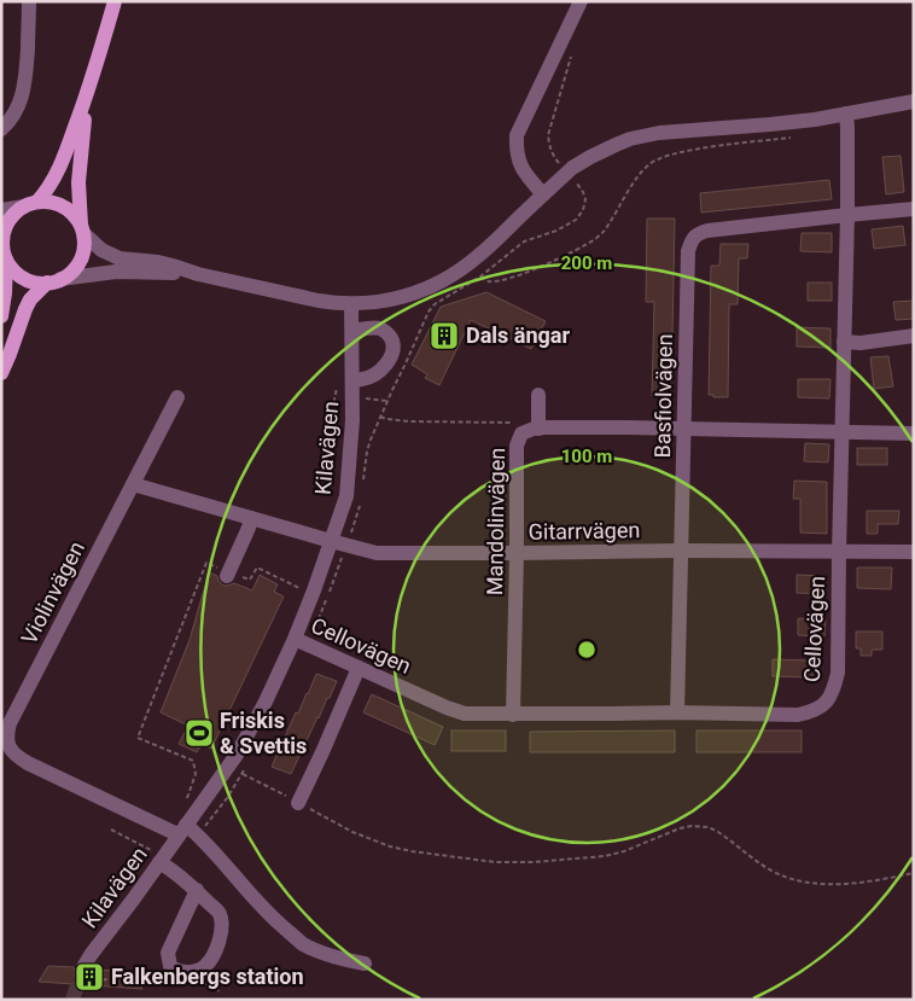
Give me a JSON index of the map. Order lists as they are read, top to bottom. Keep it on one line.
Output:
{"streets":{"street":["Basfiolvägen","Kilavägen","Mandolinvägen","Gitarrvägen","Violinvägen","Cellovägen"]},"crossings":[["Basfiolvägen","Gitarrvägen"],["Basfiolvägen","Cellovägen"],["Kilavägen","Gitarrvägen"],["Kilavägen","Violinvägen"],["Kilavägen","Cellovägen"],["Mandolinvägen","Gitarrvägen"],["Mandolinvägen","Cellovägen"],["Gitarrvägen","Cellovägen"]],"places":{"building":["Dals ängar","Falkenbergs station"],"sports":["Friskis & Svettis"]},"rings":["200 m","100 m"]}
